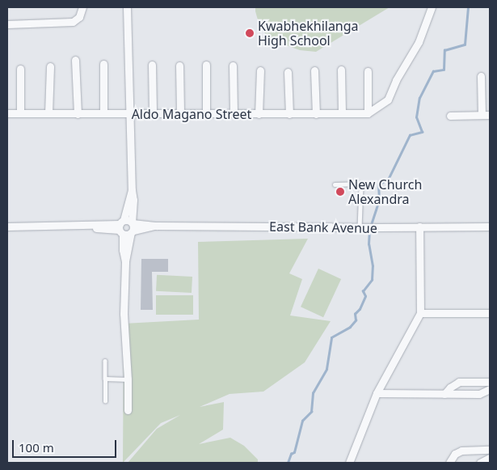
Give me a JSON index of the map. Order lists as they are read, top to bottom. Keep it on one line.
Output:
{"streets":{"street":["Aldo Magano Street","East Bank Avenue"]},"places":["Kwabhekhilanga High School","New Church Alexandra"],"scale_bar":"100 m"}
